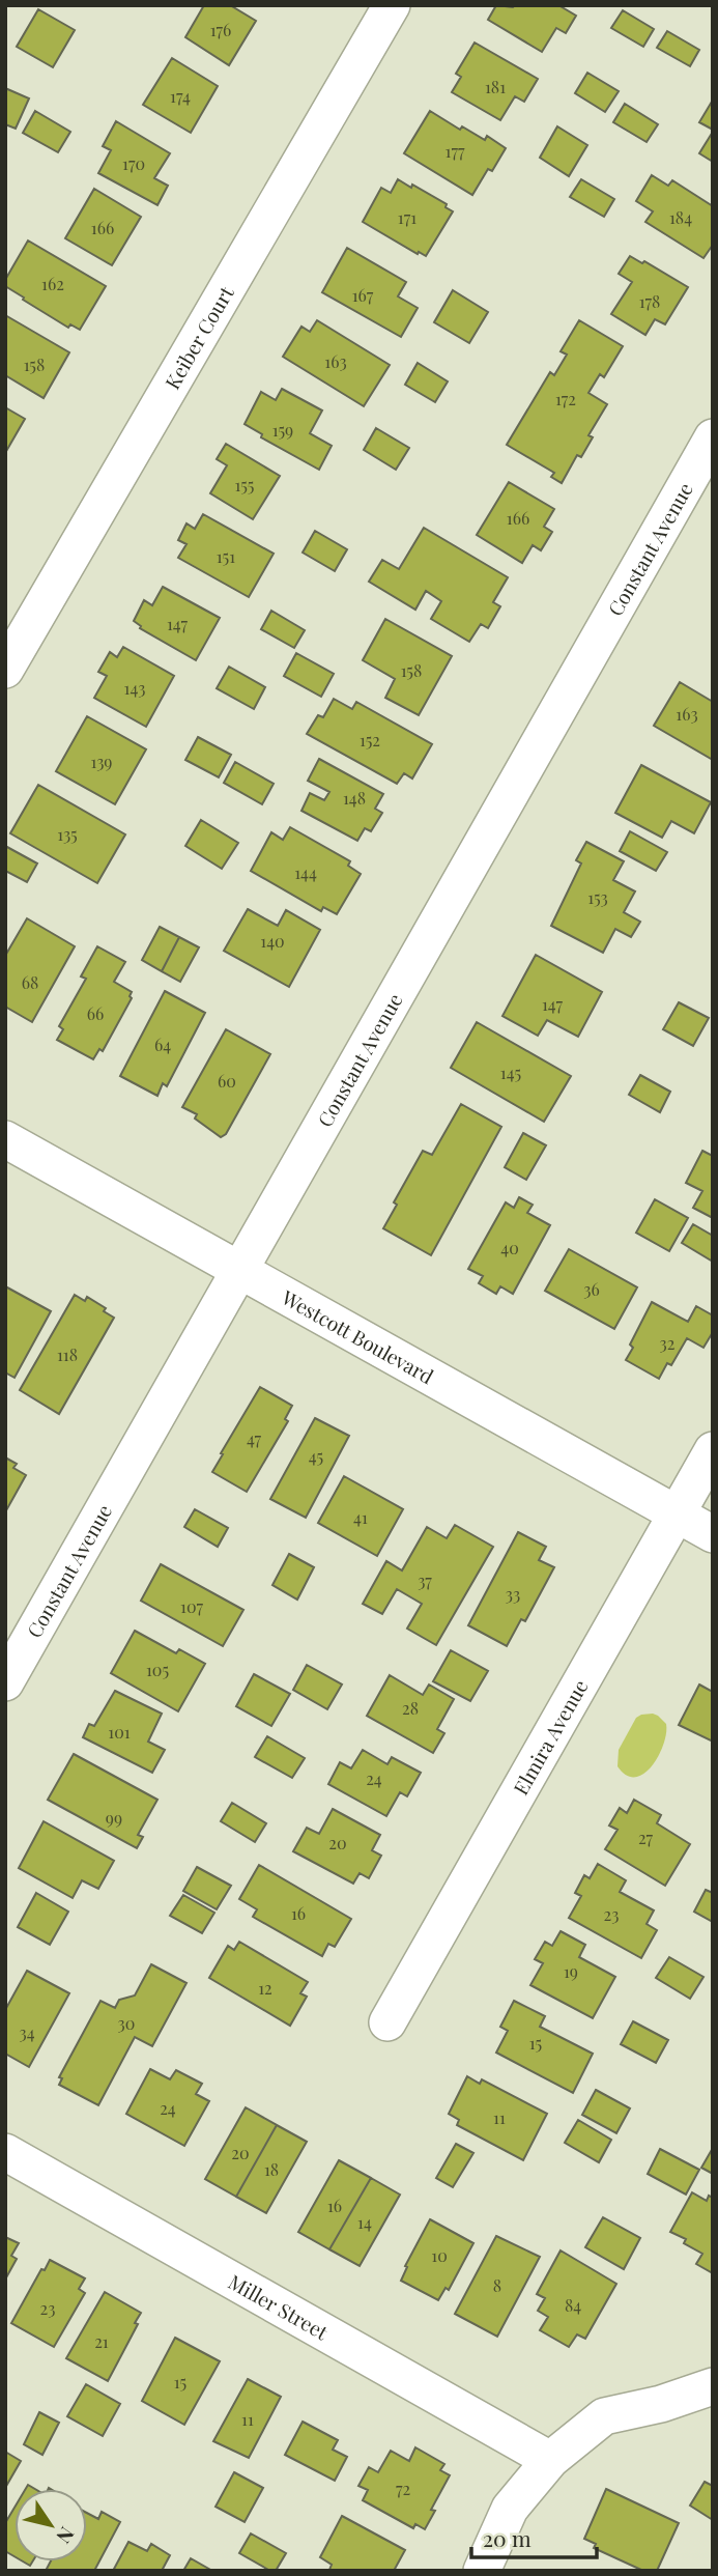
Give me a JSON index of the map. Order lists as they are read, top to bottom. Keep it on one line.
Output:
{"streets":{"street":["Keiber Court","Constant Avenue","Westcott Boulevard","Elmira Avenue","Miller Street"]},"crossings":[["Constant Avenue","Westcott Boulevard"],["Westcott Boulevard","Elmira Avenue"]],"house_numbers":["176","181","174","177","170","171","184","166","162","167","178","163","158","172","159","155","166","151","147","158","143","163","152","139","148","135","144","153","140","68","147","66","64","145","60","40","36","32","118","47","45","41","37","33","107","105","28","101","24","99","27","20","16","23","19","12","30","34","15","24","11","20","18","16","14","10","8","84","23","21","15","11","72"],"scale_bar":"20 m","north":"bottom right"}
